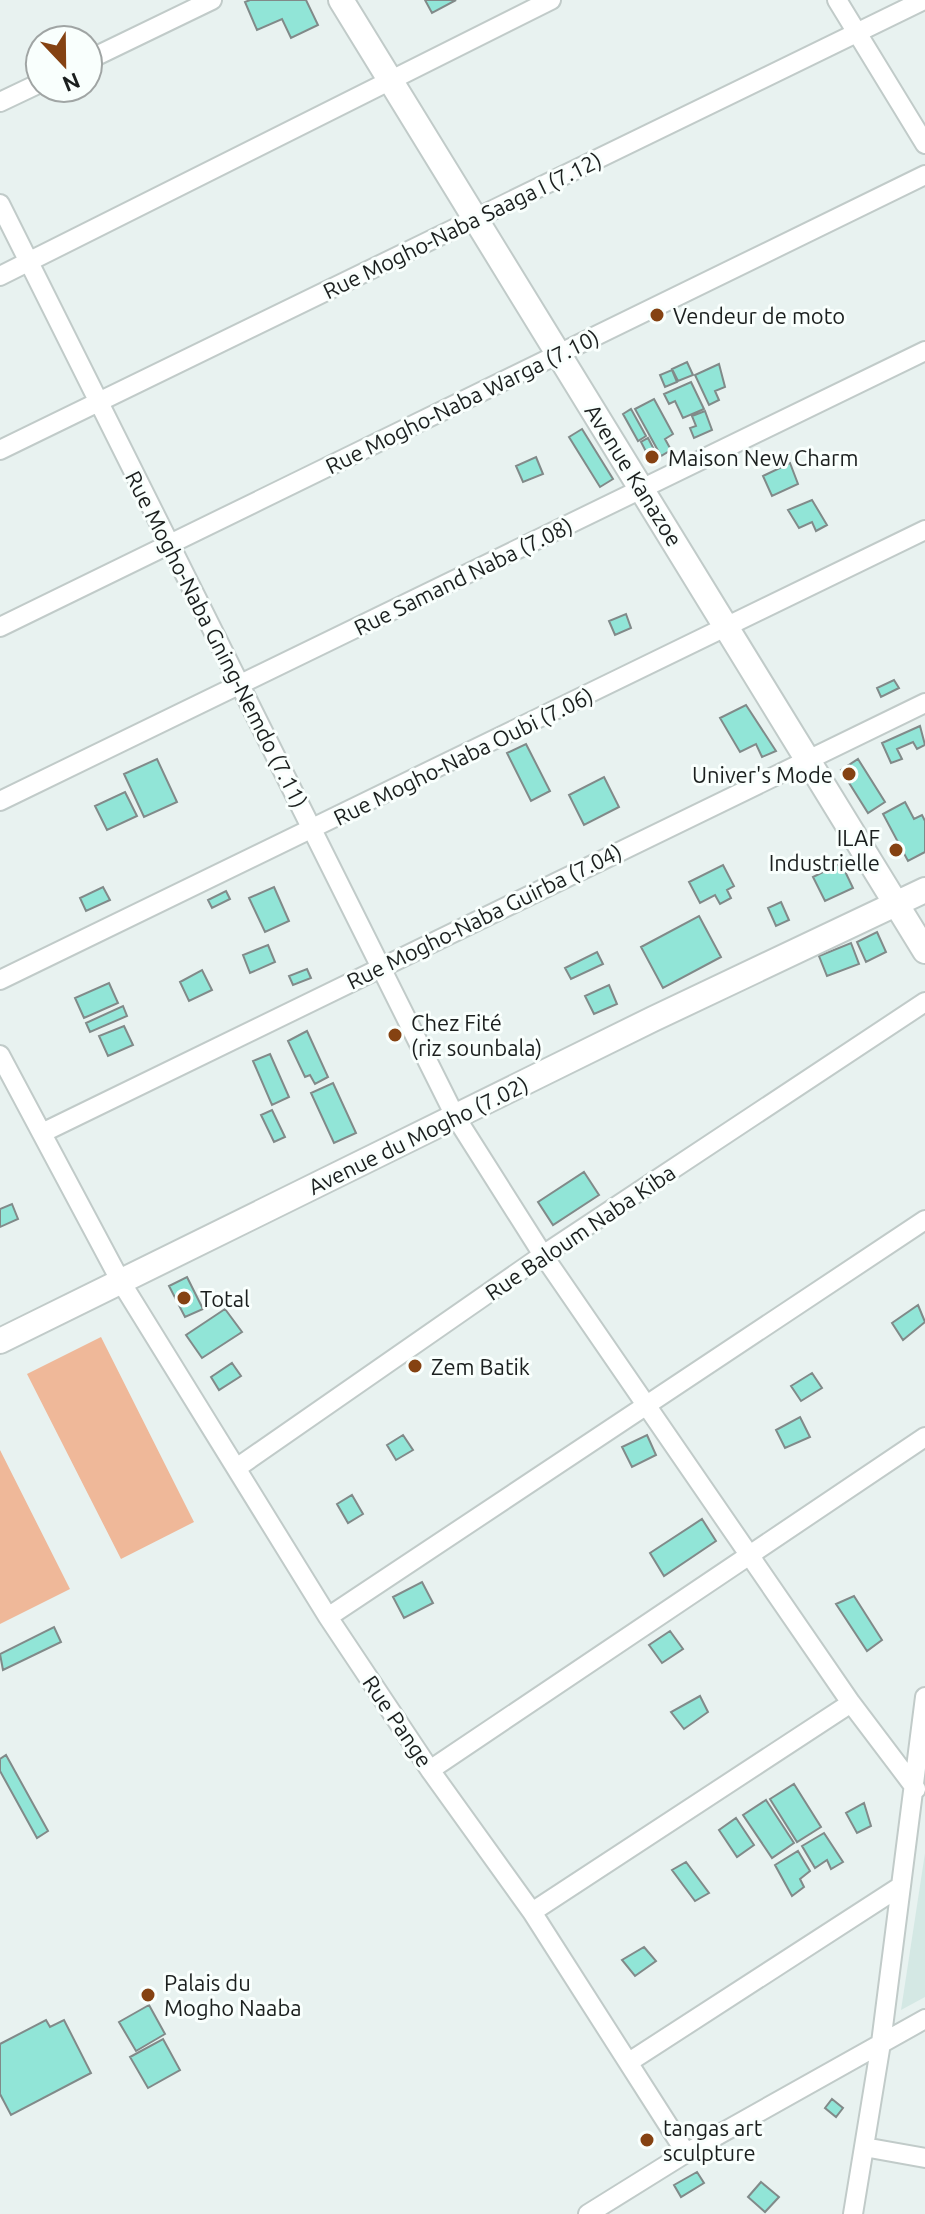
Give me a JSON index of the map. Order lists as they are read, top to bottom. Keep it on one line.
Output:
{"streets":{"street":["Rue Mogho-Naba Saaga I (7.12)","Rue Mogho-Naba Warga (7.10)","Avenue Kanazoe","Rue Samand Naba (7.08)","Rue Mogho-Naba Gning-Nemdo (7.11)","Rue Mogho-Naba Oubi (7.06)","Rue Mogho-Naba Guirba (7.04)","Avenue du Mogho (7.02)","Rue Baloum Naba Kiba","Rue Pange"]},"crossings":[["Rue Mogho-Naba Saaga I (7.12)","Avenue Kanazoe"],["Rue Mogho-Naba Saaga I (7.12)","Rue Mogho-Naba Gning-Nemdo (7.11)"],["Rue Mogho-Naba Warga (7.10)","Avenue Kanazoe"],["Rue Mogho-Naba Warga (7.10)","Rue Mogho-Naba Gning-Nemdo (7.11)"],["Avenue Kanazoe","Rue Samand Naba (7.08)"],["Avenue Kanazoe","Rue Mogho-Naba Oubi (7.06)"],["Avenue Kanazoe","Rue Mogho-Naba Guirba (7.04)"],["Avenue Kanazoe","Avenue du Mogho (7.02)"],["Rue Samand Naba (7.08)","Rue Mogho-Naba Gning-Nemdo (7.11)"],["Rue Mogho-Naba Gning-Nemdo (7.11)","Rue Mogho-Naba Oubi (7.06)"],["Rue Mogho-Naba Gning-Nemdo (7.11)","Rue Mogho-Naba Guirba (7.04)"],["Rue Mogho-Naba Gning-Nemdo (7.11)","Avenue du Mogho (7.02)"],["Rue Mogho-Naba Gning-Nemdo (7.11)","Rue Baloum Naba Kiba"],["Rue Mogho-Naba Guirba (7.04)","Rue Pange"],["Avenue du Mogho (7.02)","Rue Pange"],["Rue Baloum Naba Kiba","Rue Pange"]],"places":["Vendeur de moto","Maison New Charm","Univer's Mode","ILAF Industrielle","Chez Fité (riz sounbala)","Total","Zem Batik","Palais du Mogho Naaba","tangas art sculpture"],"north":"bottom"}
